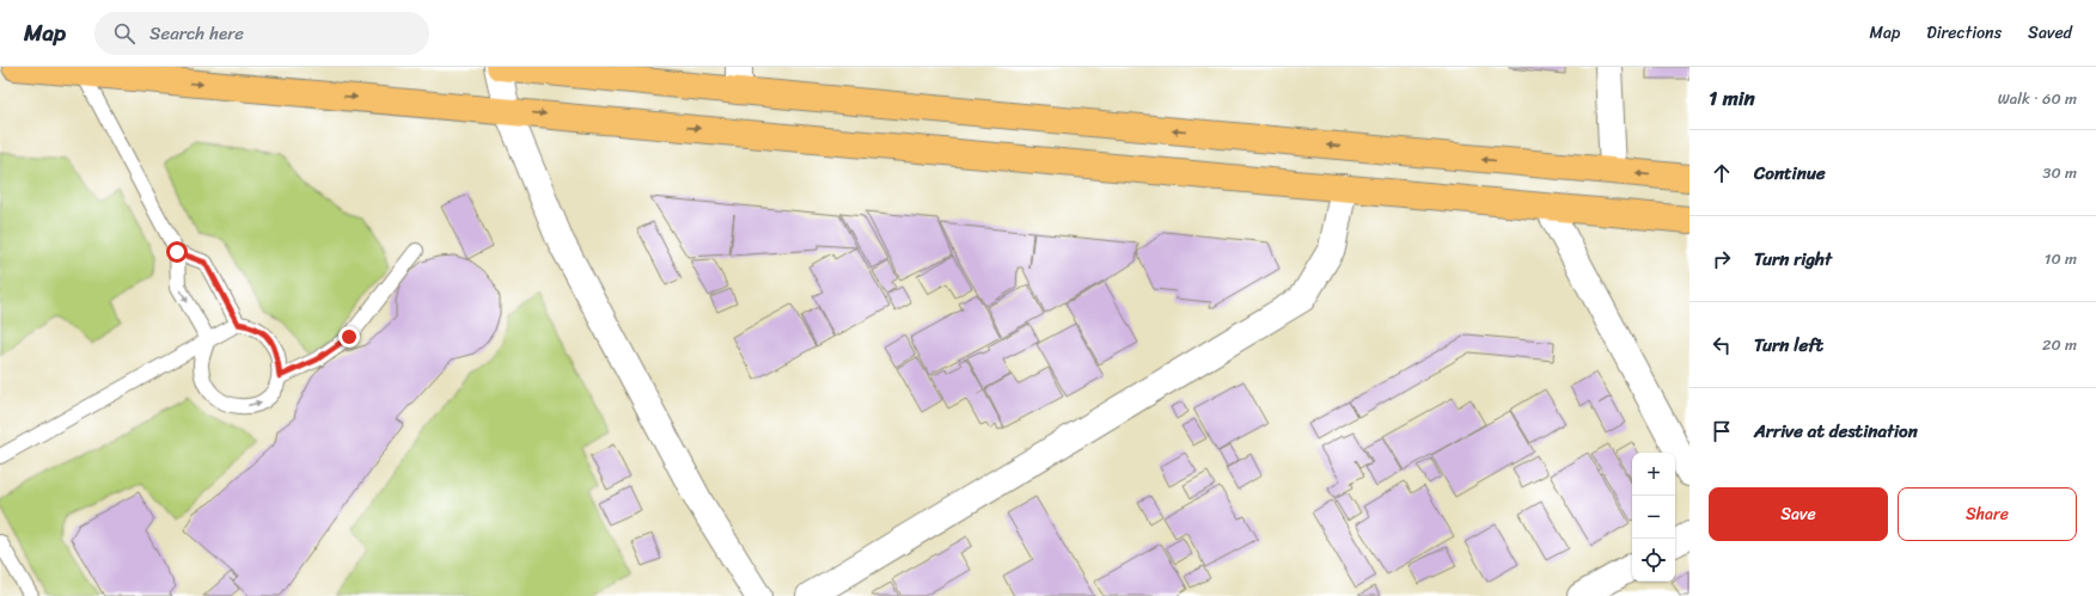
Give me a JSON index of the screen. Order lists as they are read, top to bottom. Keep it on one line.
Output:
{"page":{"header":"Map","search":"Search here","nav":["Map","Directions","Saved"],"heading":["1 min","Walk · 60 m"],"list":[["Continue","30 m"],["Turn right","10 m"],["Turn left","20 m"],"Arrive at destination"],"map_buttons":["+","−"],"buttons":["Save","Share"]}}
